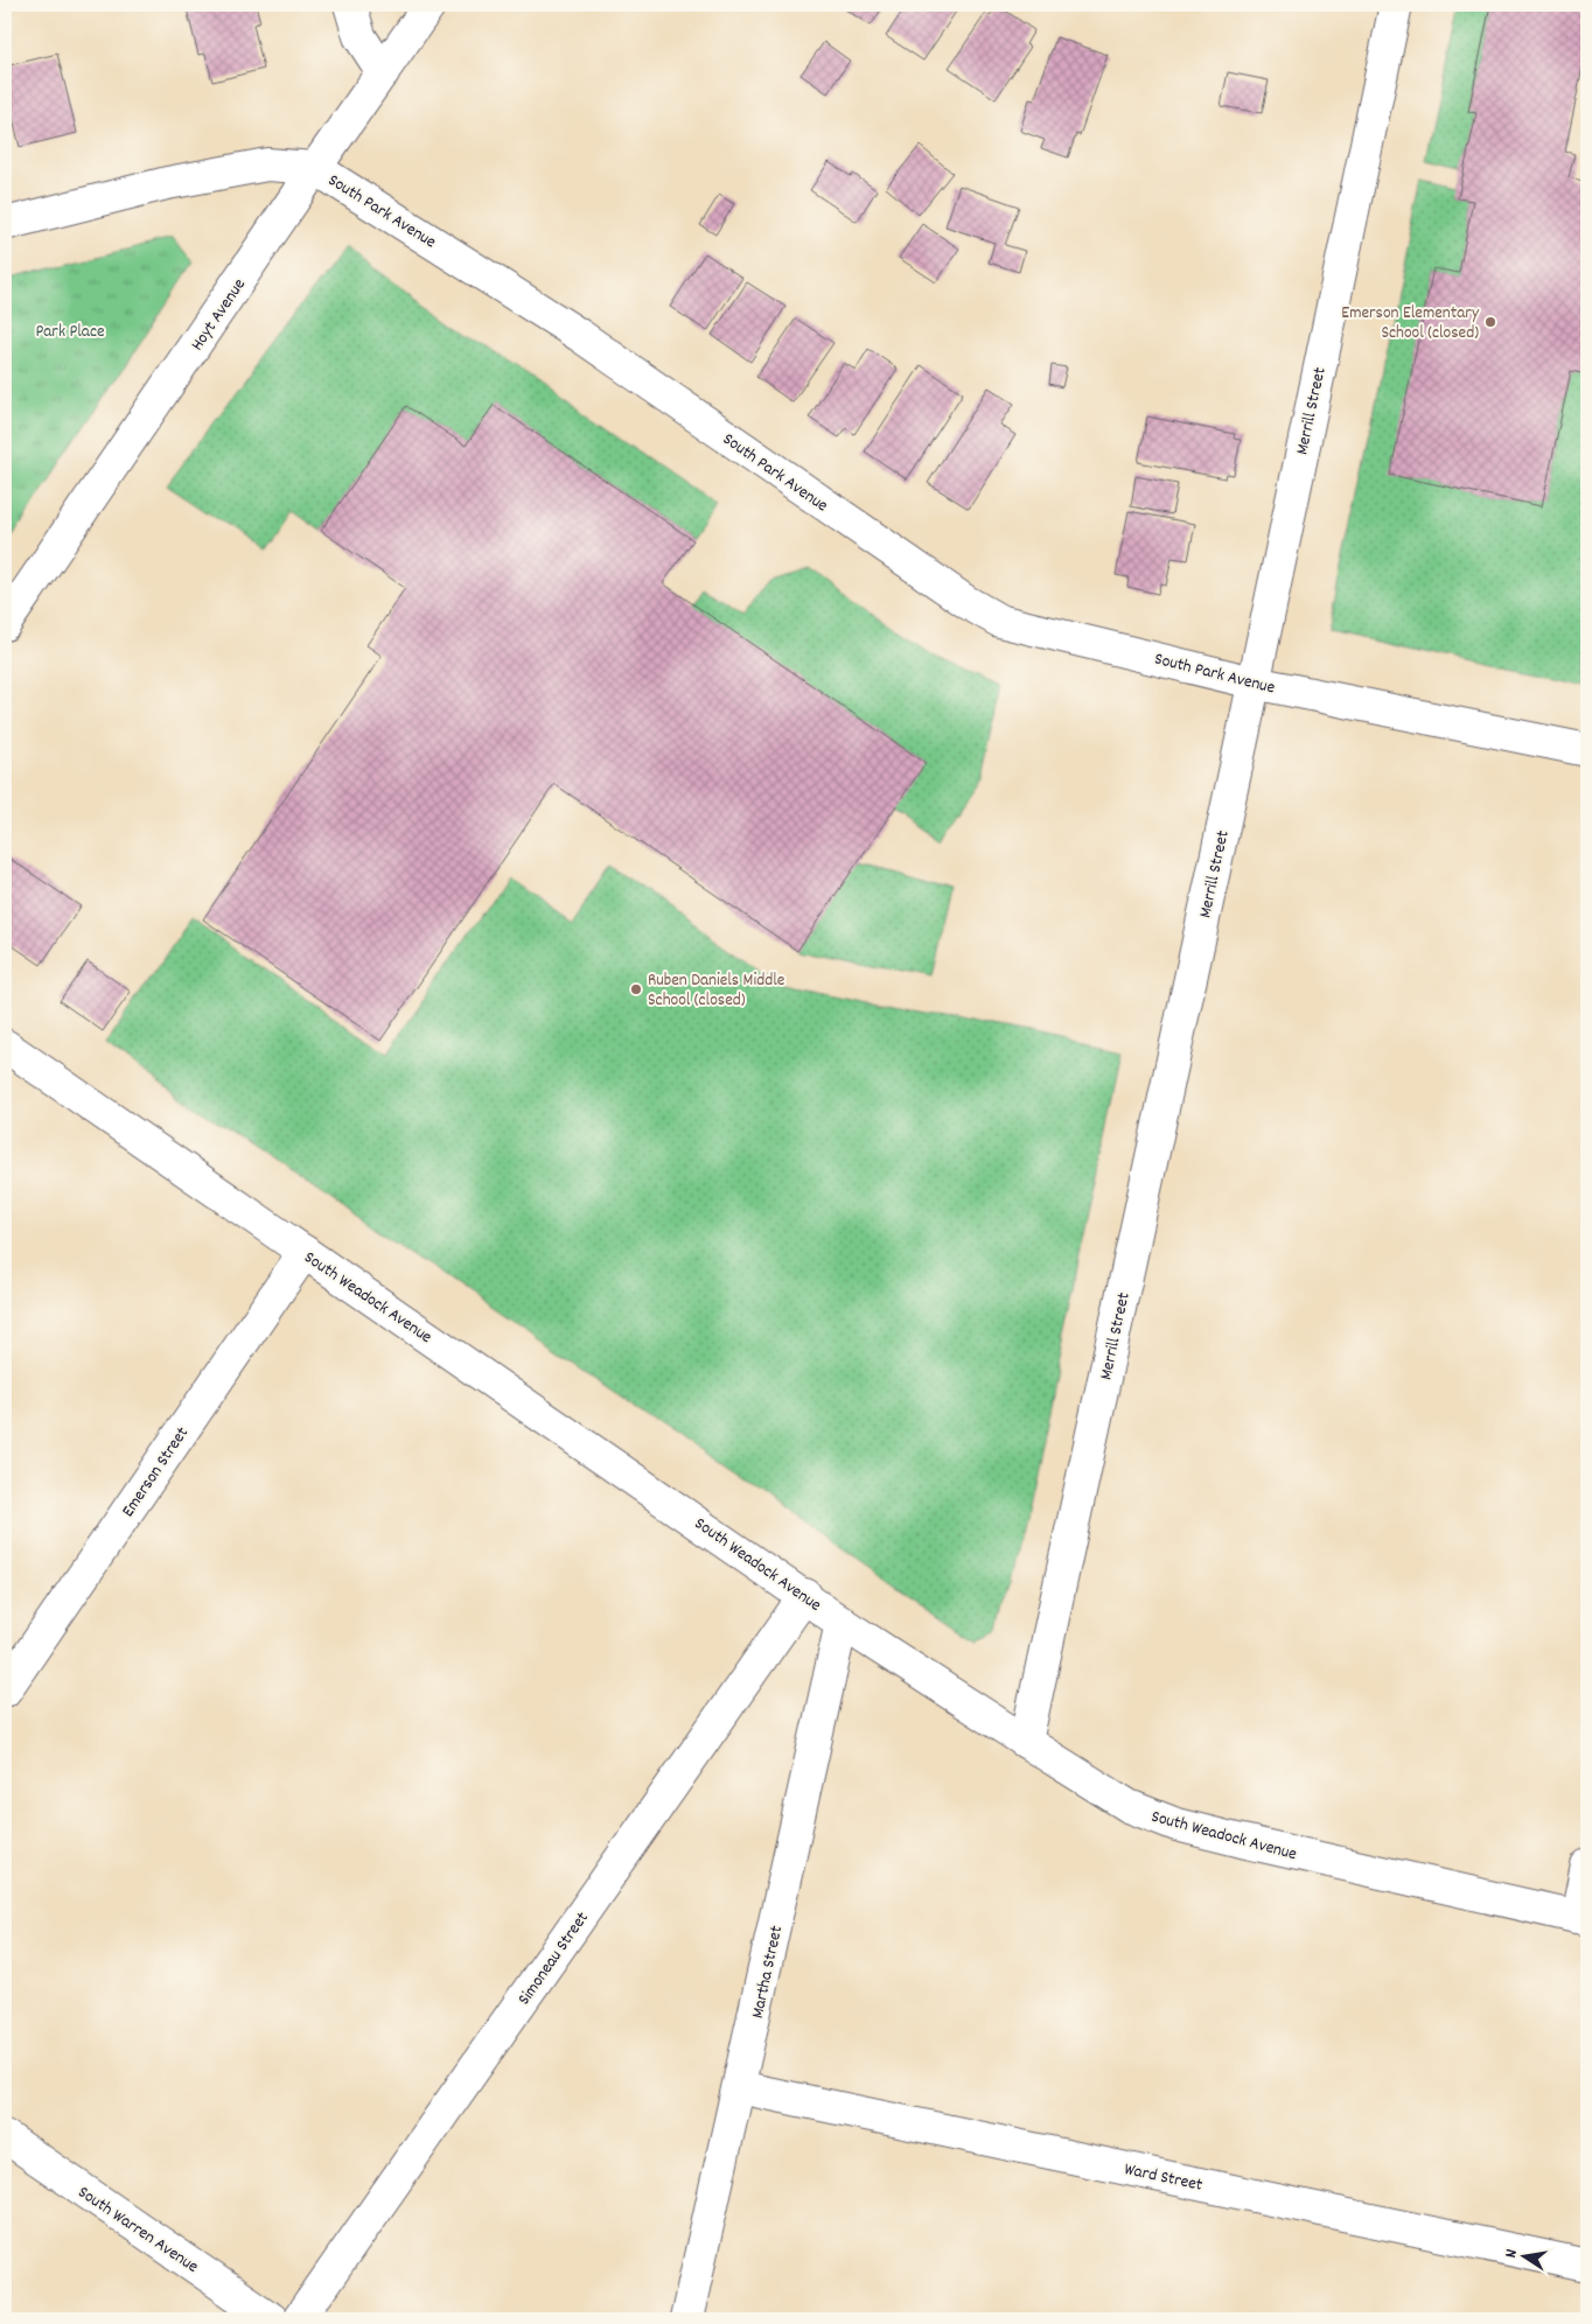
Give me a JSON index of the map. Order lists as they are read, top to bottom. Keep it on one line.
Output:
{"streets":{"street":["South Park Avenue","Hoyt Avenue","Merrill Street","South Weadock Avenue","Emerson Street","Simoneau Street","Martha Street","Ward Street","South Warren Avenue"]},"crossings":[["South Park Avenue","Hoyt Avenue"],["South Park Avenue","Merrill Street"],["Merrill Street","South Weadock Avenue"],["South Weadock Avenue","Emerson Street"],["South Weadock Avenue","Simoneau Street"],["South Weadock Avenue","Martha Street"],["Martha Street","Ward Street"]],"parks":["Park Place"],"places":["Emerson Elementary School (closed)","Ruben Daniels Middle School (closed)"],"north":"left"}
